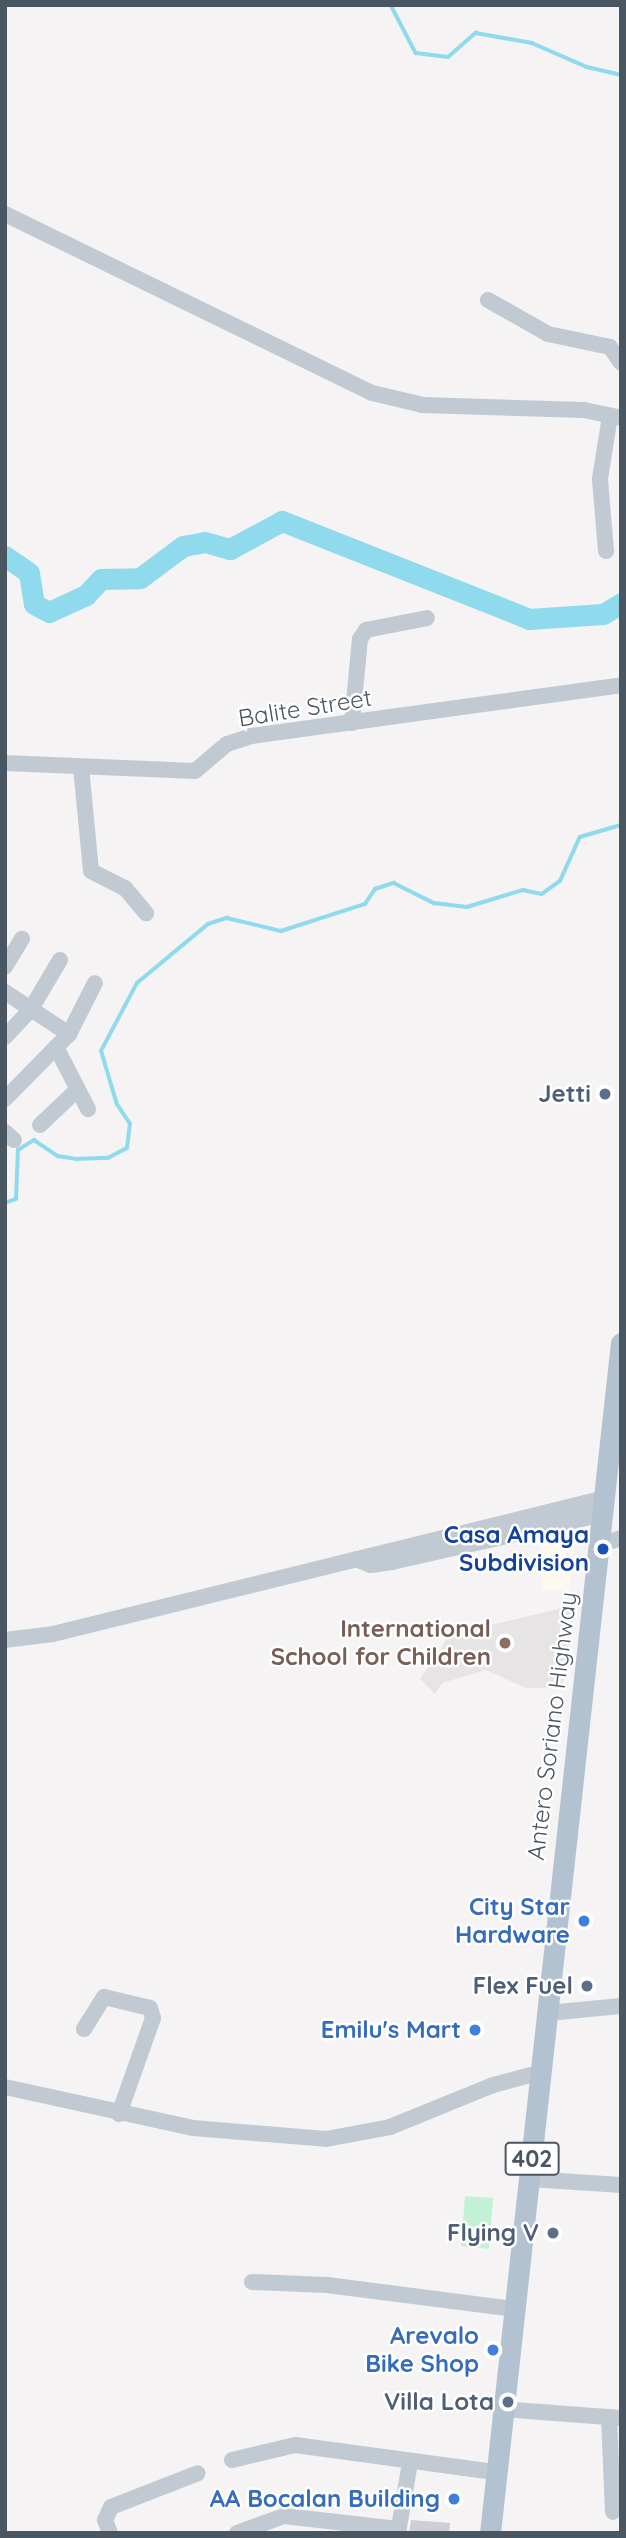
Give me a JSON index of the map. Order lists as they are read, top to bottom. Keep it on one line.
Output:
{"streets":{"main road":["Antero Soriano Highway","402"],"street":["Balite Street"]},"places":["Jetti","Casa Amaya Subdivision","International School for Children","City Star Hardware","Flex Fuel","Emilu's Mart","Flying V","Arevalo Bike Shop","Villa Lota","AA Bocalan Building"]}
